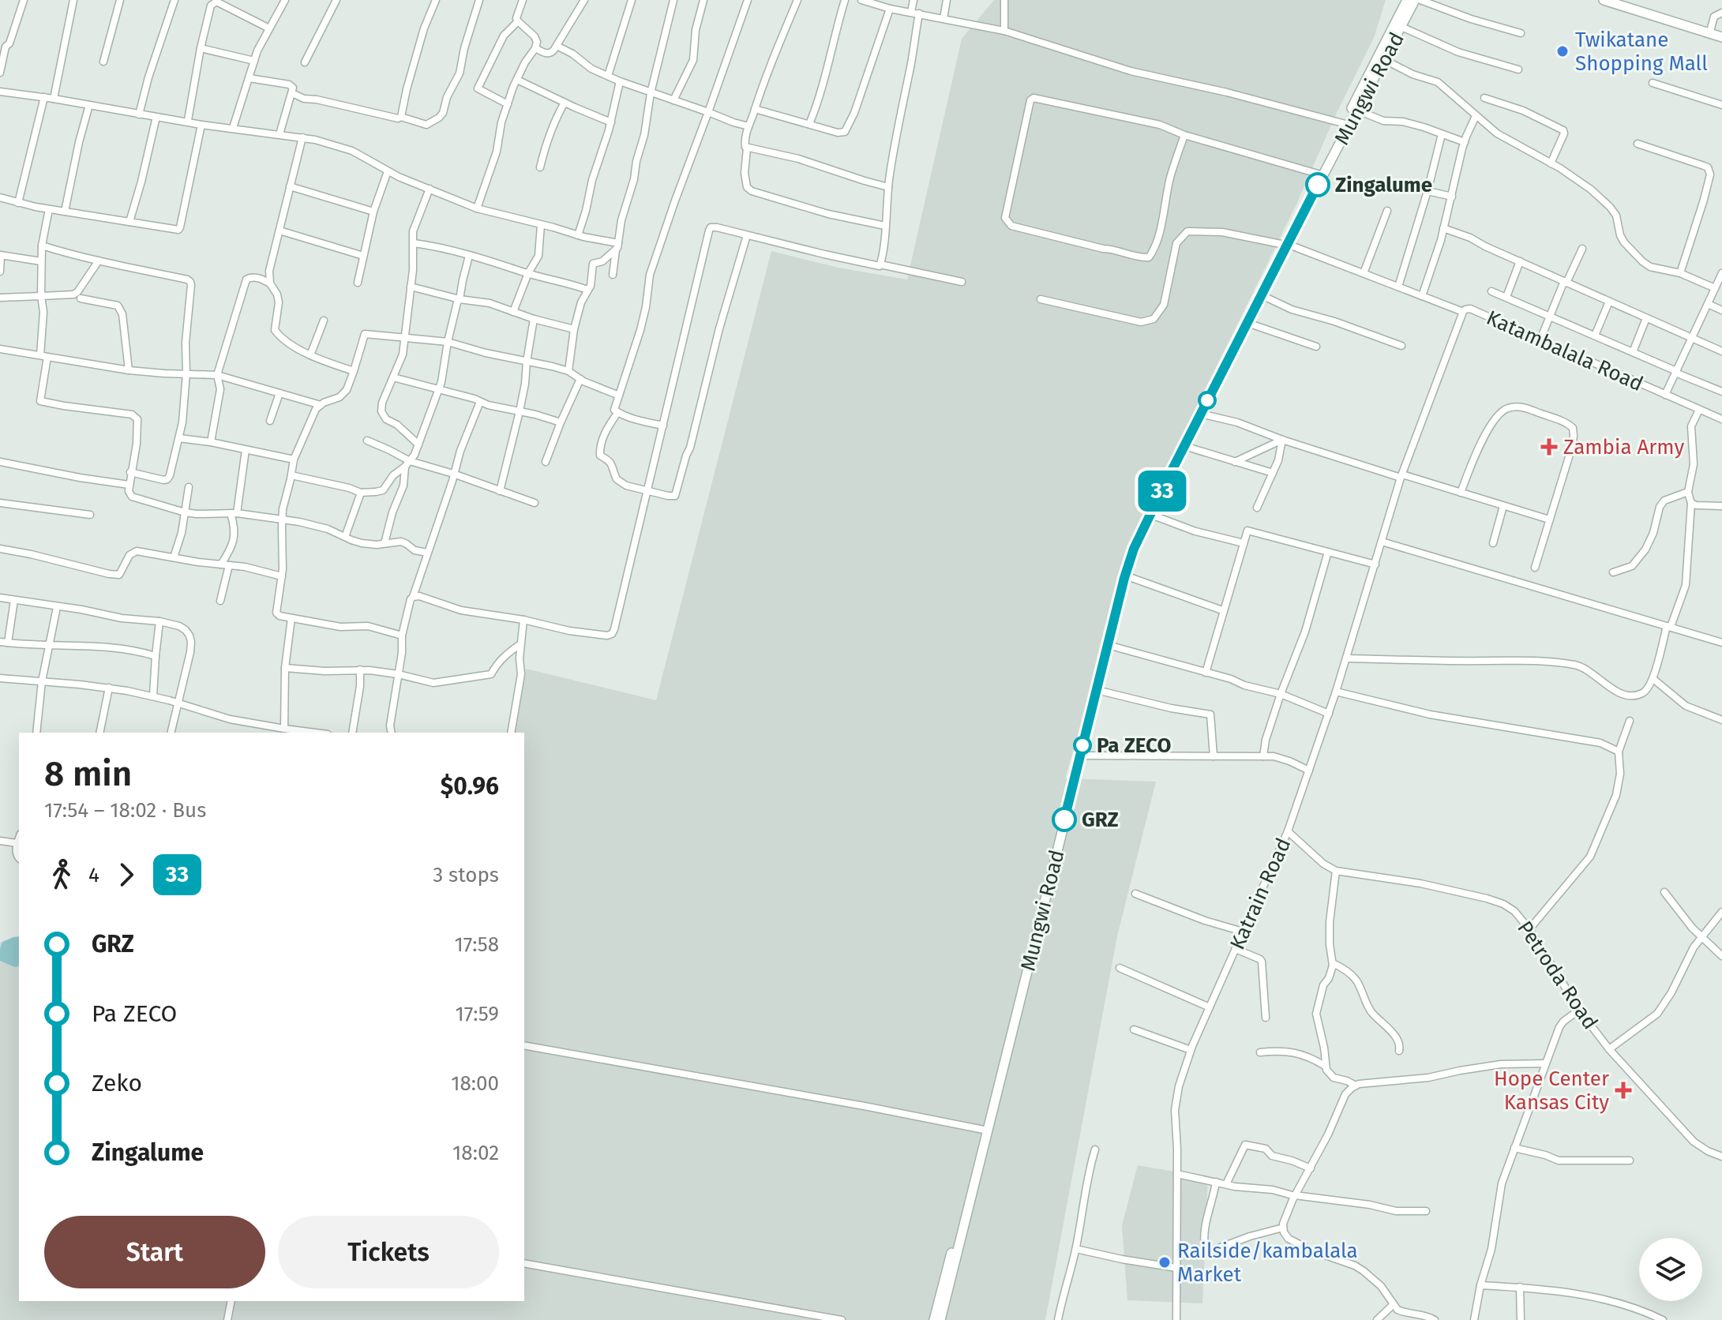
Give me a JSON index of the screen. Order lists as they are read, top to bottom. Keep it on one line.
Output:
{"streets":{"main road":["Mungwi Road"],"street":["Katambalala Road","Katrain Road","Petroda Road"]},"crossings":[["Katambalala Road","Katrain Road"],["Katrain Road","Petroda Road"]],"places":{"other":["Twikatane Shopping Mall","Zingalume","Pa ZECO","GRZ","Railside/kambalala Market"],"health":["Zambia Army","Hope Center Kansas City"]},"lines":["bus line 33"],"page":{"on_map":"33","heading":["8 min","17:54 – 18:02 · Bus","$0.96"],"legs":["4","33","3 stops"],"list":[{"name":"GRZ","value":"17:58"},{"name":"Pa ZECO","value":"17:59"},{"name":"Zeko","value":"18:00"},{"name":"Zingalume","value":"18:02"}],"buttons":["Start","Tickets"]}}
